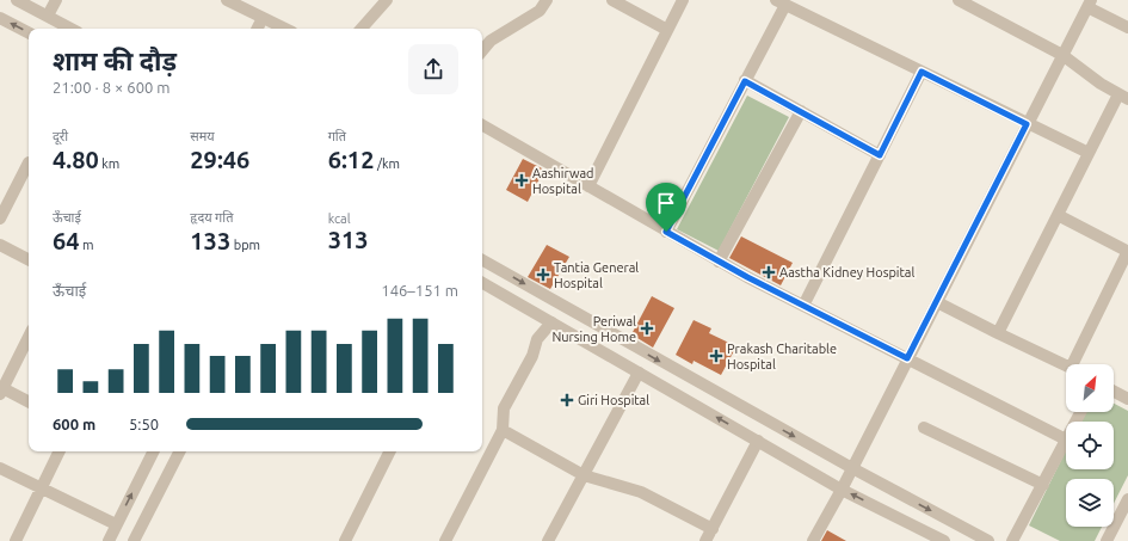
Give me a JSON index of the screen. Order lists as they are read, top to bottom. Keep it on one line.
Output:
{"places":{"health":["Aashirwad Hospital","Aastha Kidney Hospital","Tantia General Hospital","Periwal Nursing Home","Prakash Charitable Hospital","Giri Hospital"]},"north":"top right","page":{"heading":["शाम की दौड़","21:00 · 8 × 600 m"],"stats":[["दूरी","4.80 km"],["समय","29:46"],["गति","6:12 /km"],["ऊँचाई","64 m"],["हृदय गति","133 bpm"],["kcal","313"]],"chart":["ऊँचाई","146–151 m"],"list":[{"name":"600 m","note":"5:50"}]}}
